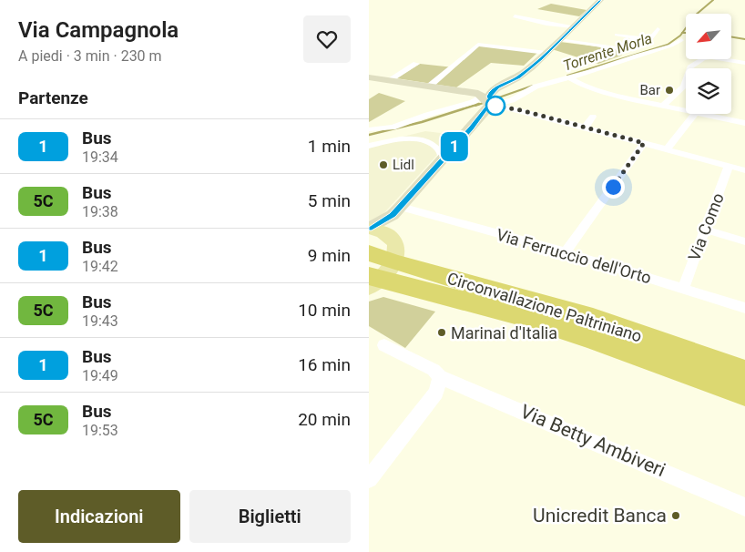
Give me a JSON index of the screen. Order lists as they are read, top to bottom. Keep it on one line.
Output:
{"streets":{"highway":["Circonvallazione Paltriniano"],"street":["Via Como","Via Ferruccio dell'Orto","Via Betty Ambiveri"]},"crossings":[["Via Como","Via Ferruccio dell'Orto"]],"water":["Torrente Morla"],"places":["Bar","Lidl","Marinai d'Italia","Unicredit Banca"],"lines":["bus line 1"],"north":"bottom left","page":{"heading":[["Via Campagnola","A piedi · 3 min · 230 m"],"Partenze"],"on_map":"1","list":[{"mark":"1","name":"Bus","note":"19:34","value":"1 min"},{"mark":"5C","name":"Bus","note":"19:38","value":"5 min"},{"mark":"1","name":"Bus","note":"19:42","value":"9 min"},{"mark":"5C","name":"Bus","note":"19:43","value":"10 min"},{"mark":"1","name":"Bus","note":"19:49","value":"16 min"},{"mark":"5C","name":"Bus","note":"19:53","value":"20 min"}],"buttons":["Indicazioni","Biglietti"]}}
